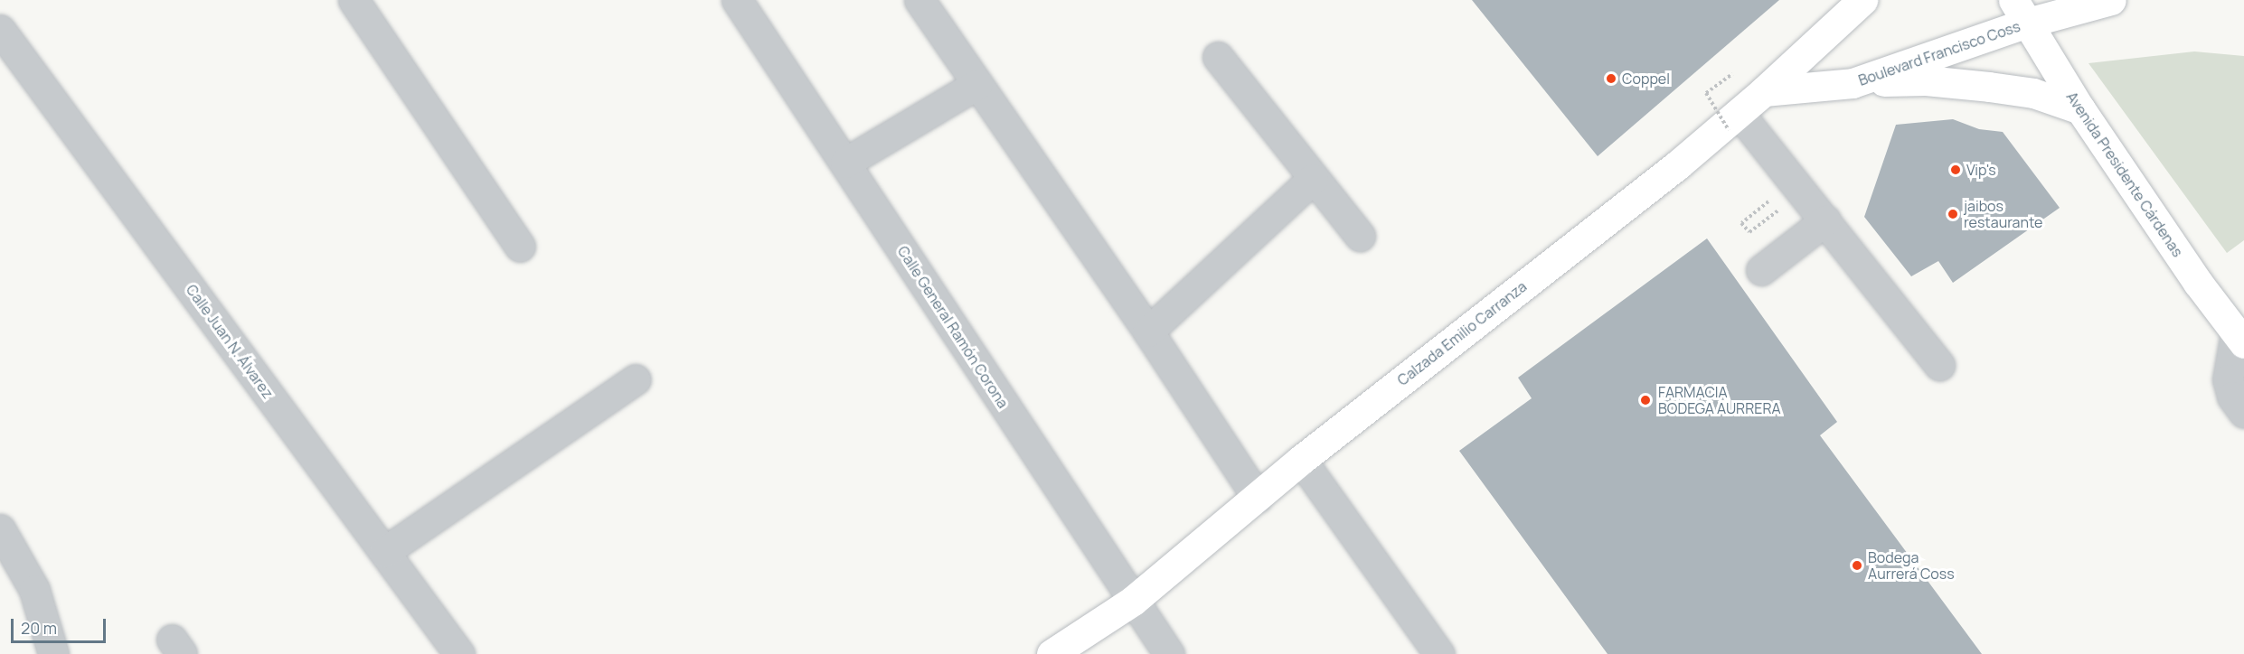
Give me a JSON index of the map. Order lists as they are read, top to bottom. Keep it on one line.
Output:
{"streets":{"main road":["Boulevard Francisco Coss","Avenida Presidente Cárdenas","Calzada Emilio Carranza"],"street":["Calle General Ramón Corona","Calle Juan N. Álvarez"]},"crossings":[["Boulevard Francisco Coss","Avenida Presidente Cárdenas"],["Boulevard Francisco Coss","Calzada Emilio Carranza"],["Calle General Ramón Corona","Calzada Emilio Carranza"]],"places":["Coppel","Vip's","jaibos restaurante","FARMACIA BODEGA AURRERA","Bodega Aurrerá Coss"],"scale_bar":"20 m"}
